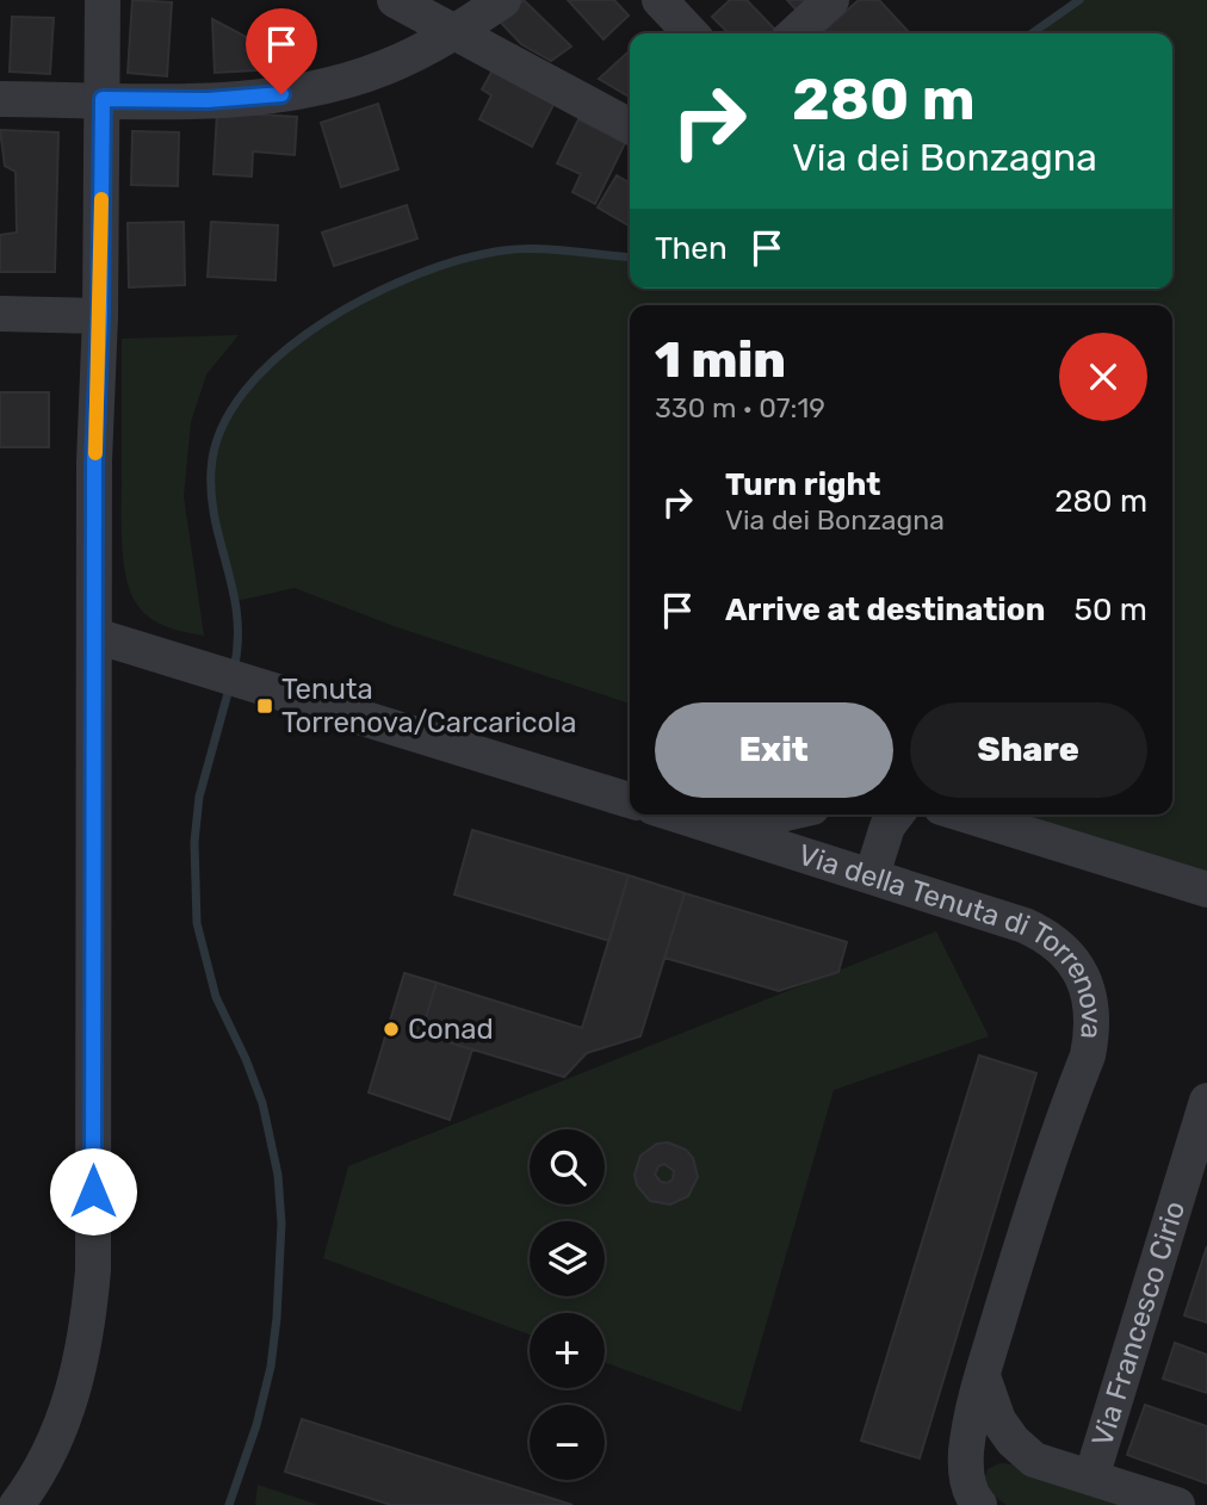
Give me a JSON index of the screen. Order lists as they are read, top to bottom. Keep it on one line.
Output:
{"streets":{"street":["Via della Tenuta di Torrenova","Via Francesco Cirio"]},"places":{"transit":["Tenuta Torrenova/Carcaricola"],"other":["Conad"]},"page":{"turn":["280 m","Via dei Bonzagna"],"then":"Then","heading":["1 min","330 m · 07:19"],"list":[{"name":"Turn right","note":"Via dei Bonzagna","value":"280 m"},{"name":"Arrive at destination","value":"50 m"}],"buttons":["Exit","Share"],"map_buttons":["+","−"]}}
